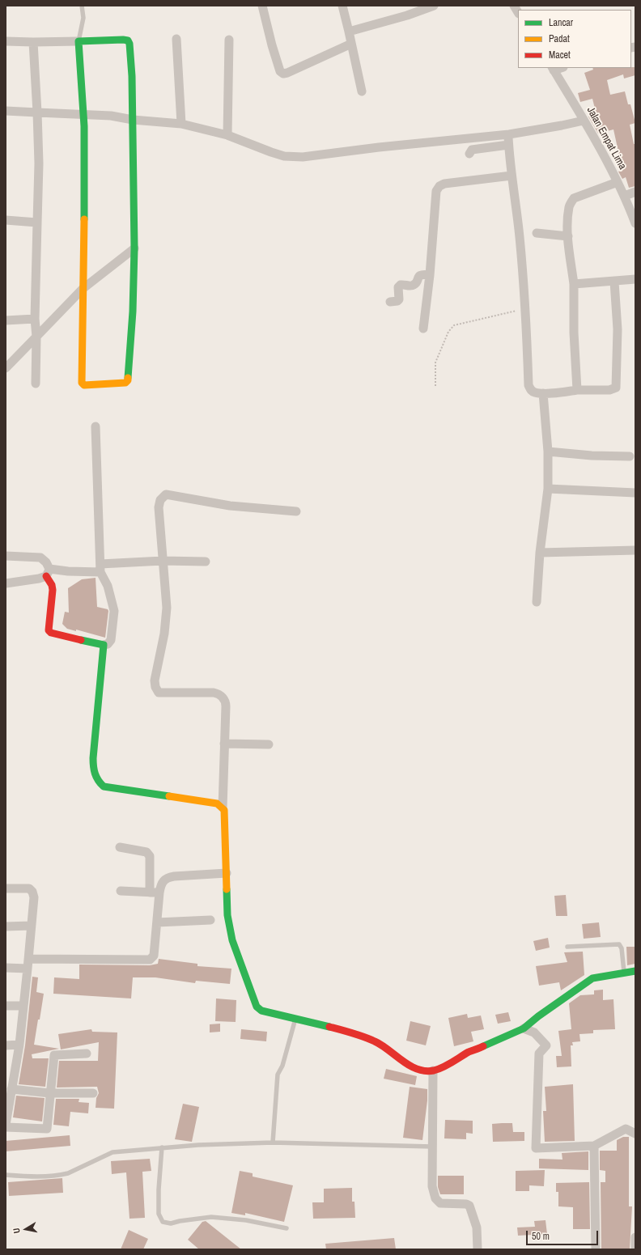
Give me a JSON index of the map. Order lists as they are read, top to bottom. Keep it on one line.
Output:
{"streets":{"street":["Jalan Empat Lima"]},"legend":["Lancar","Padat","Macet"],"scale_bar":"50 m","north":"left"}
